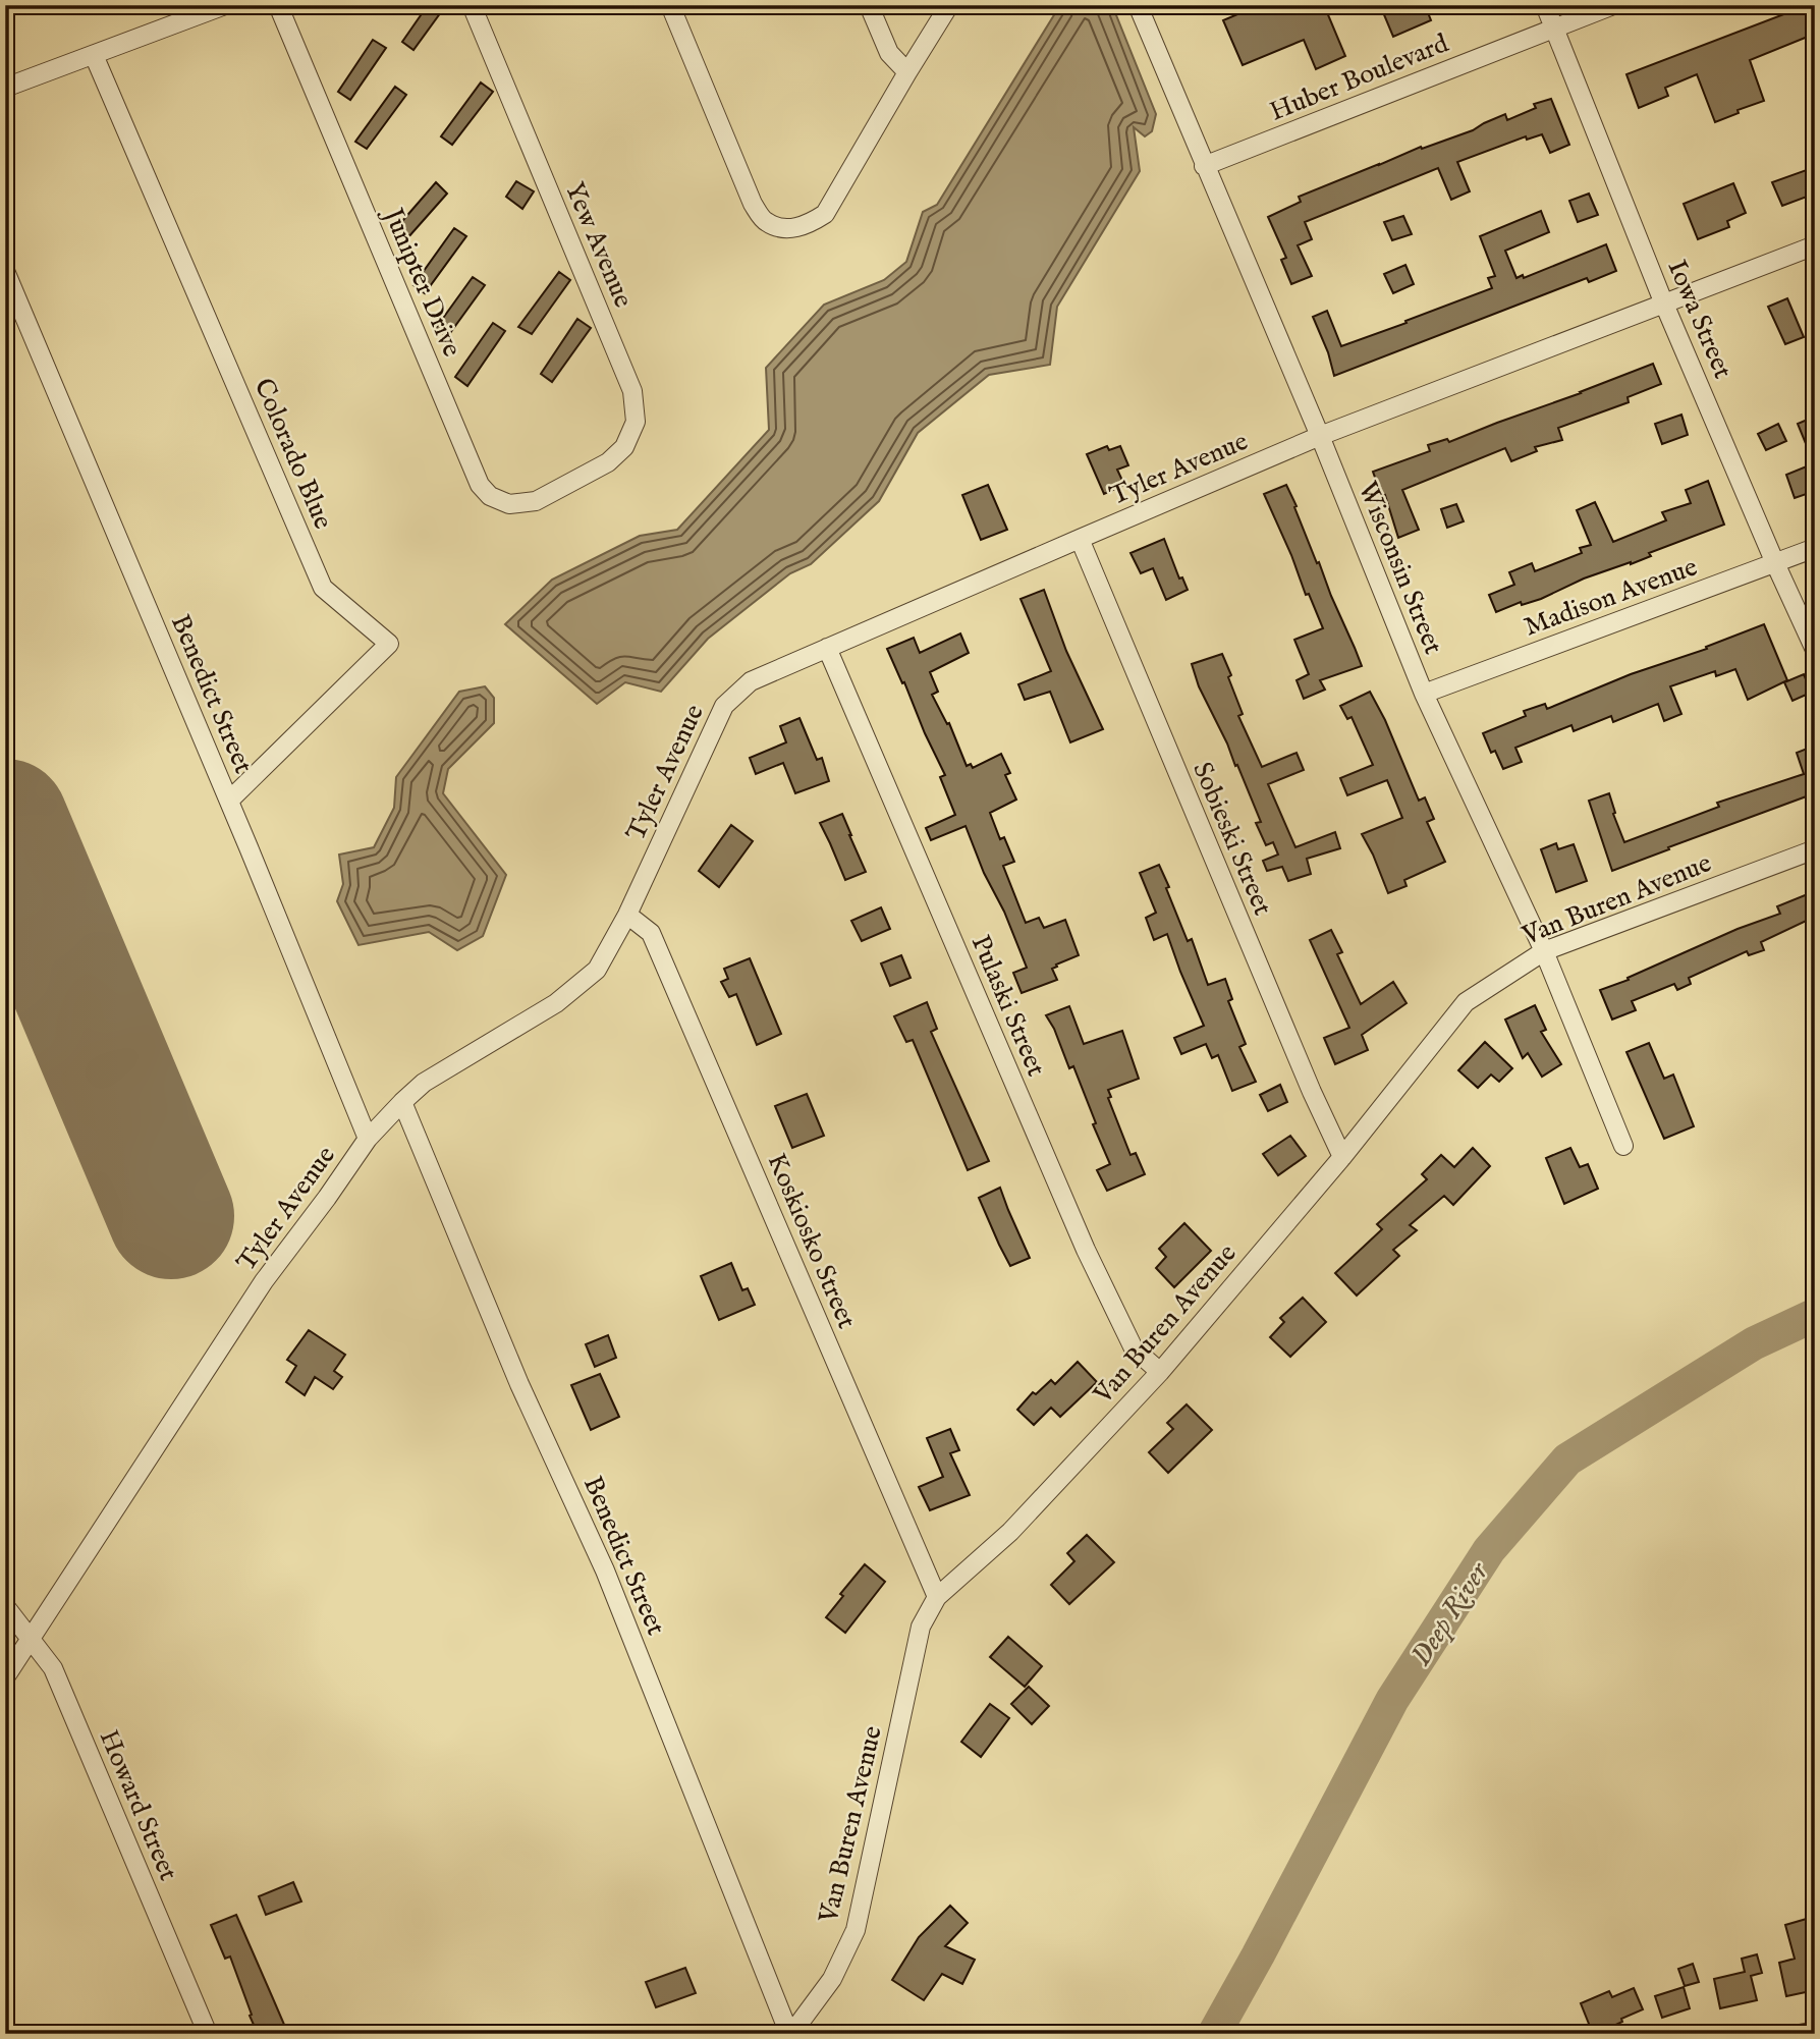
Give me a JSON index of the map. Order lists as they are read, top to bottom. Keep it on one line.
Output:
{"streets":{"street":["Huber Boulevard","Yew Avenue","Junipter Drive","Iowa Street","Colorado Blue","Tyler Avenue","Wisconsin Street","Madison Avenue","Benedict Street","Sobieski Street","Van Buren Avenue","Pulaski Street","Koskiosko Street","Howard Street"]},"crossings":[["Huber Boulevard","Iowa Street"],["Huber Boulevard","Wisconsin Street"],["Yew Avenue","Junipter Drive"],["Iowa Street","Tyler Avenue"],["Iowa Street","Madison Avenue"],["Colorado Blue","Benedict Street"],["Tyler Avenue","Wisconsin Street"],["Tyler Avenue","Benedict Street"],["Tyler Avenue","Sobieski Street"],["Tyler Avenue","Pulaski Street"],["Tyler Avenue","Koskiosko Street"],["Tyler Avenue","Howard Street"],["Wisconsin Street","Madison Avenue"],["Wisconsin Street","Van Buren Avenue"],["Benedict Street","Van Buren Avenue"],["Sobieski Street","Van Buren Avenue"],["Van Buren Avenue","Pulaski Street"],["Van Buren Avenue","Koskiosko Street"]],"water":["Deep River"]}
